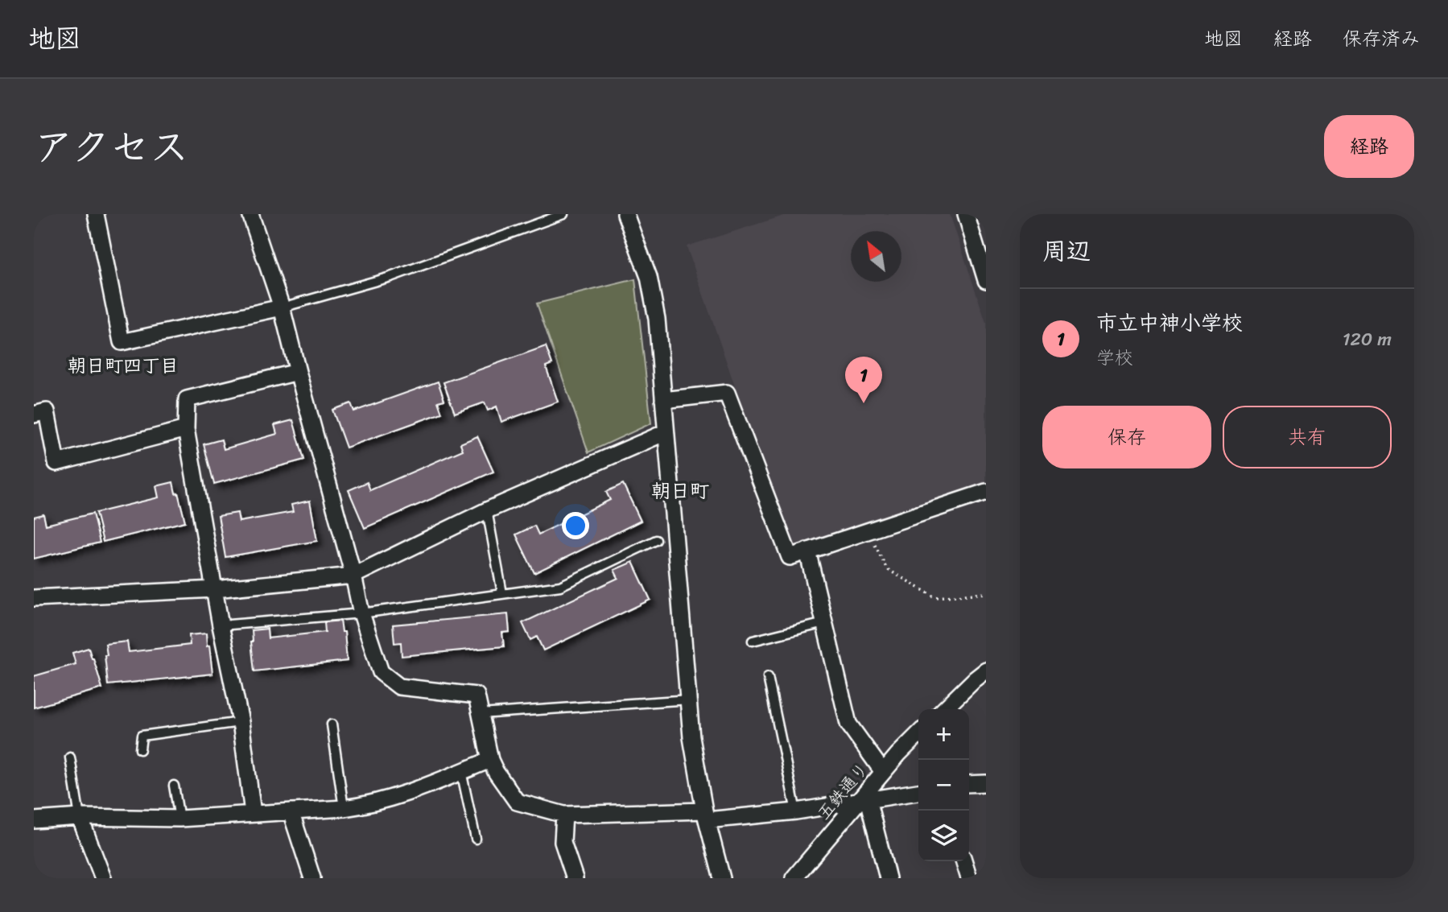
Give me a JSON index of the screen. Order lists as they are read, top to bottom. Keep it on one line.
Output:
{"streets":{"street":["五鉄通り"]},"districts":["朝日町四丁目","朝日町"],"north":"top left","page":{"header":"地図","nav":["地図","経路","保存済み"],"title":"アクセス","buttons":["経路",["保存","共有"]],"heading":"周辺","list":[{"mark":"1","name":"市立中神小学校","note":"学校","value":"120 m"}],"pins":"1","map_buttons":["+","−"]}}
